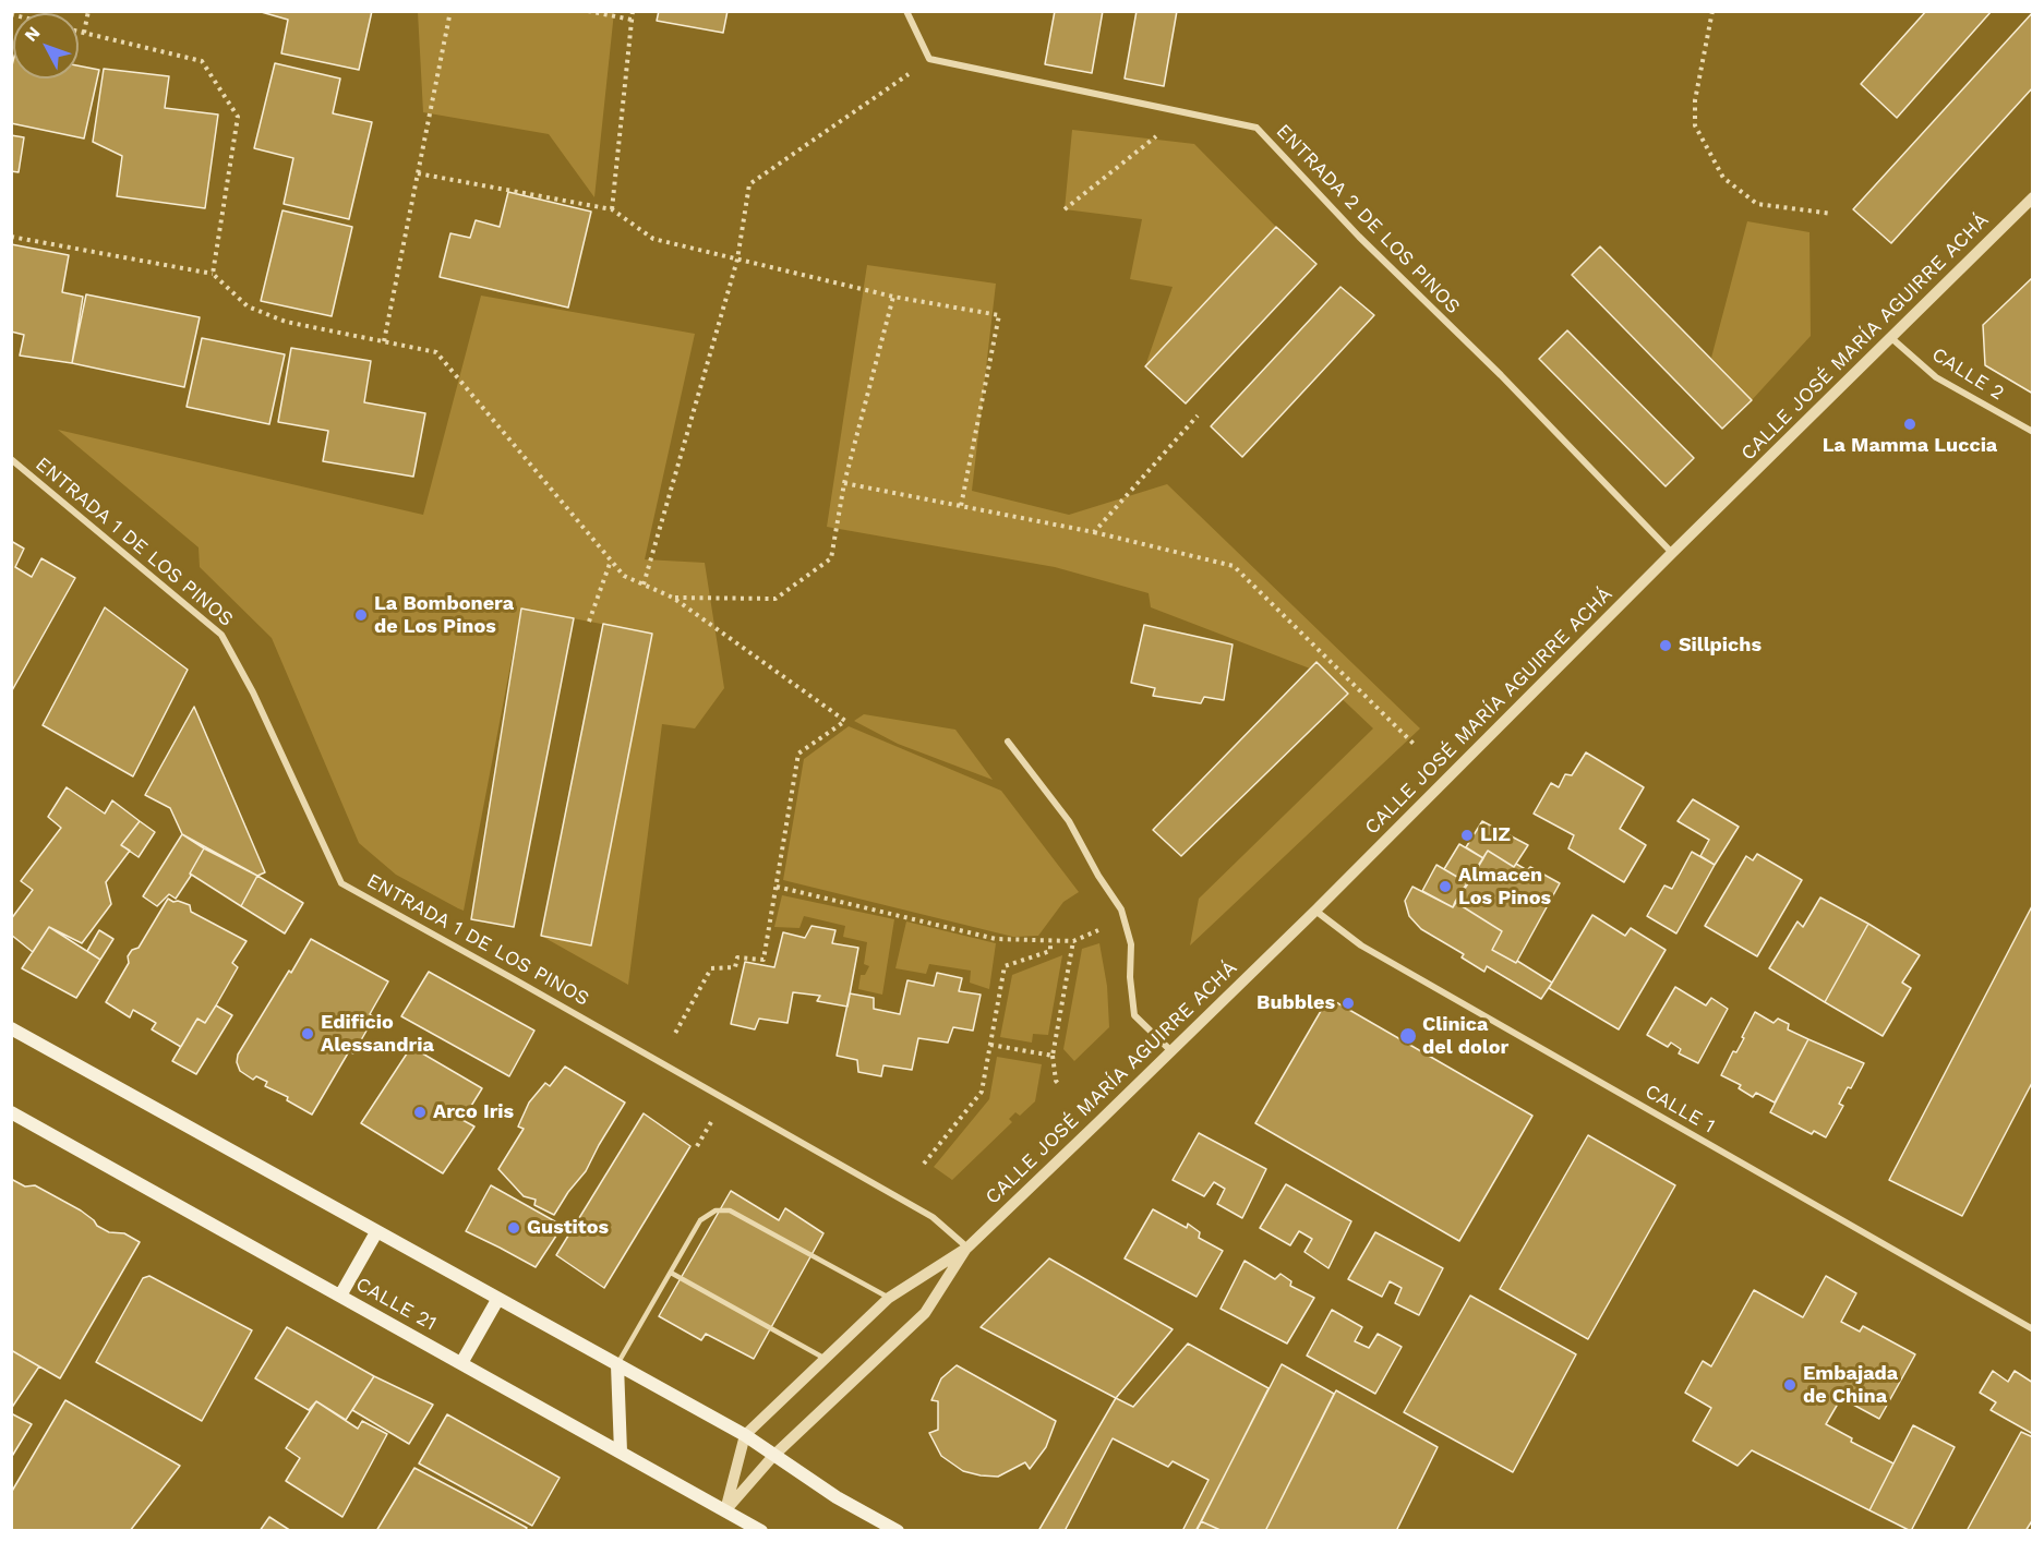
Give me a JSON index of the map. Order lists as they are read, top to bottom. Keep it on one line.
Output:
{"streets":{"main road":["CALLE 21"],"street":["ENTRADA 2 DE LOS PINOS","CALLE JOSÉ MARÍA AGUIRRE ACHÁ","CALLE 2","ENTRADA 1 DE LOS PINOS","CALLE 1"]},"crossings":[["ENTRADA 2 DE LOS PINOS","CALLE JOSÉ MARÍA AGUIRRE ACHÁ"],["CALLE JOSÉ MARÍA AGUIRRE ACHÁ","CALLE 2"],["CALLE JOSÉ MARÍA AGUIRRE ACHÁ","ENTRADA 1 DE LOS PINOS"],["CALLE JOSÉ MARÍA AGUIRRE ACHÁ","CALLE 1"],["CALLE JOSÉ MARÍA AGUIRRE ACHÁ","CALLE 21"]],"places":["La Mamma Luccia","La Bombonera de Los Pinos","Sillpichs","LIZ","Almacen Los Pinos","Bubbles","Edificio Alessandria","Clinica del dolor","Arco Iris","Gustitos","Embajada de China"],"north":"top left"}
